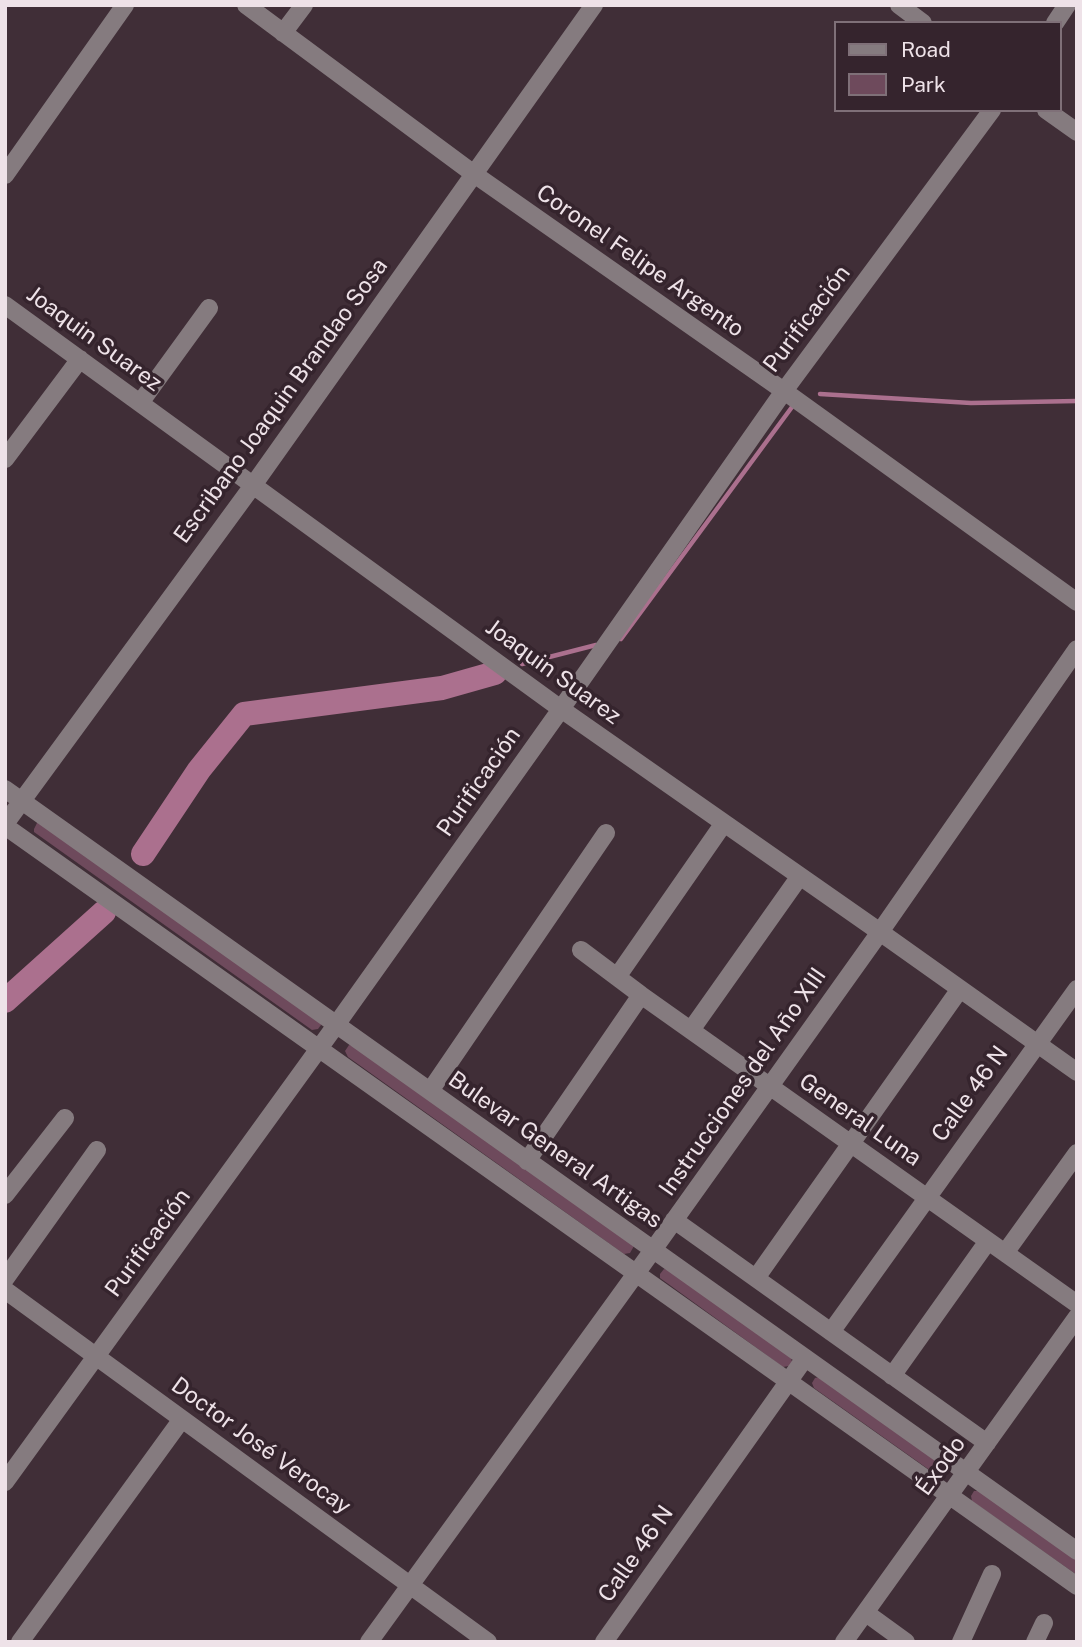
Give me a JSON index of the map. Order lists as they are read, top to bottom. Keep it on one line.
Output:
{"streets":{"street":["Coronel Felipe Argento","Purificación","Joaquin Suarez","Escribano Joaquin Brandao Sosa","Instrucciones del Año XIII","Calle 46 N","General Luna","Bulevar General Artigas","Doctor José Verocay","Éxodo"]},"crossings":[["Coronel Felipe Argento","Purificación"],["Coronel Felipe Argento","Escribano Joaquin Brandao Sosa"],["Purificación","Joaquin Suarez"],["Purificación","Bulevar General Artigas"],["Purificación","Doctor José Verocay"],["Joaquin Suarez","Escribano Joaquin Brandao Sosa"],["Joaquin Suarez","Instrucciones del Año XIII"],["Joaquin Suarez","Calle 46 N"],["Escribano Joaquin Brandao Sosa","Bulevar General Artigas"],["Instrucciones del Año XIII","General Luna"],["Instrucciones del Año XIII","Bulevar General Artigas"],["Instrucciones del Año XIII","Doctor José Verocay"],["Calle 46 N","General Luna"],["Calle 46 N","Bulevar General Artigas"],["Bulevar General Artigas","Éxodo"]],"legend":["Road","Park"]}
